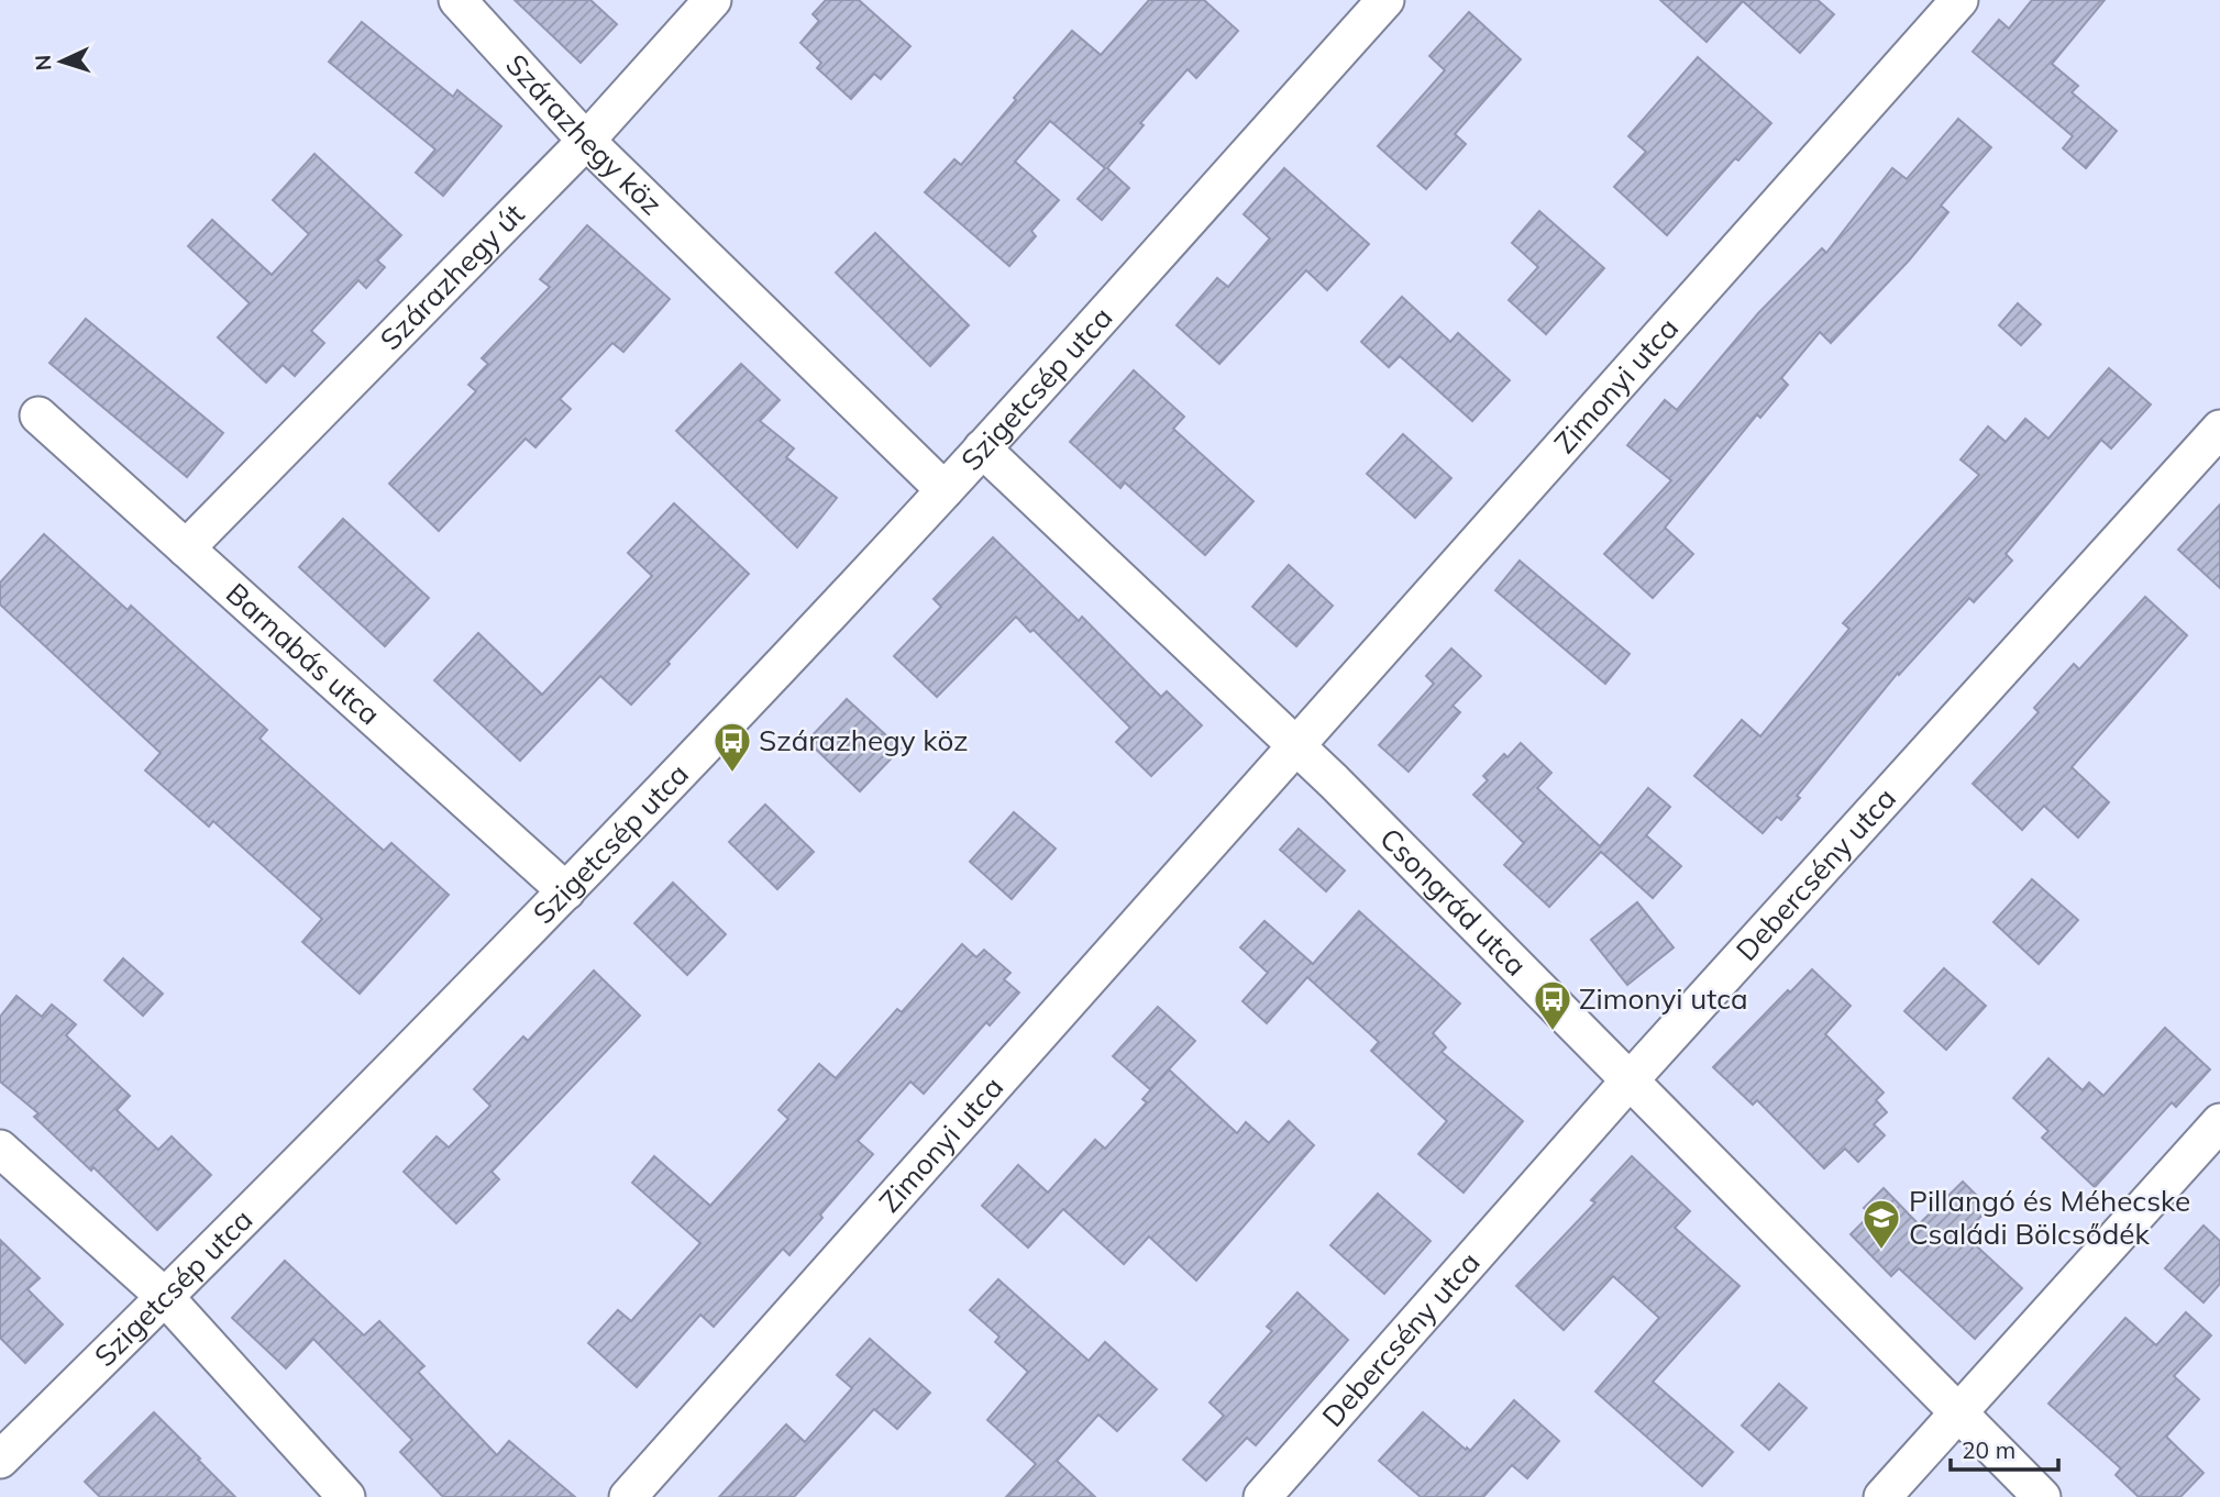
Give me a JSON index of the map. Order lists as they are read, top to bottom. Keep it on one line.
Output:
{"streets":{"street":["Szárazhegy köz","Szárazhegy út","Zimonyi utca","Szigetcsép utca","Barnabás utca","Debercsény utca","Csongrád utca"]},"crossings":[["Szárazhegy köz","Szárazhegy út"],["Szárazhegy köz","Szigetcsép utca"],["Szárazhegy út","Barnabás utca"],["Zimonyi utca","Csongrád utca"],["Szigetcsép utca","Barnabás utca"],["Szigetcsép utca","Csongrád utca"],["Debercsény utca","Csongrád utca"]],"places":{"bus stop":["Szárazhegy köz","Zimonyi utca"],"school or university":["Pillangó és Méhecske Családi Bölcsődék"]},"scale_bar":"20 m","north":"left"}
